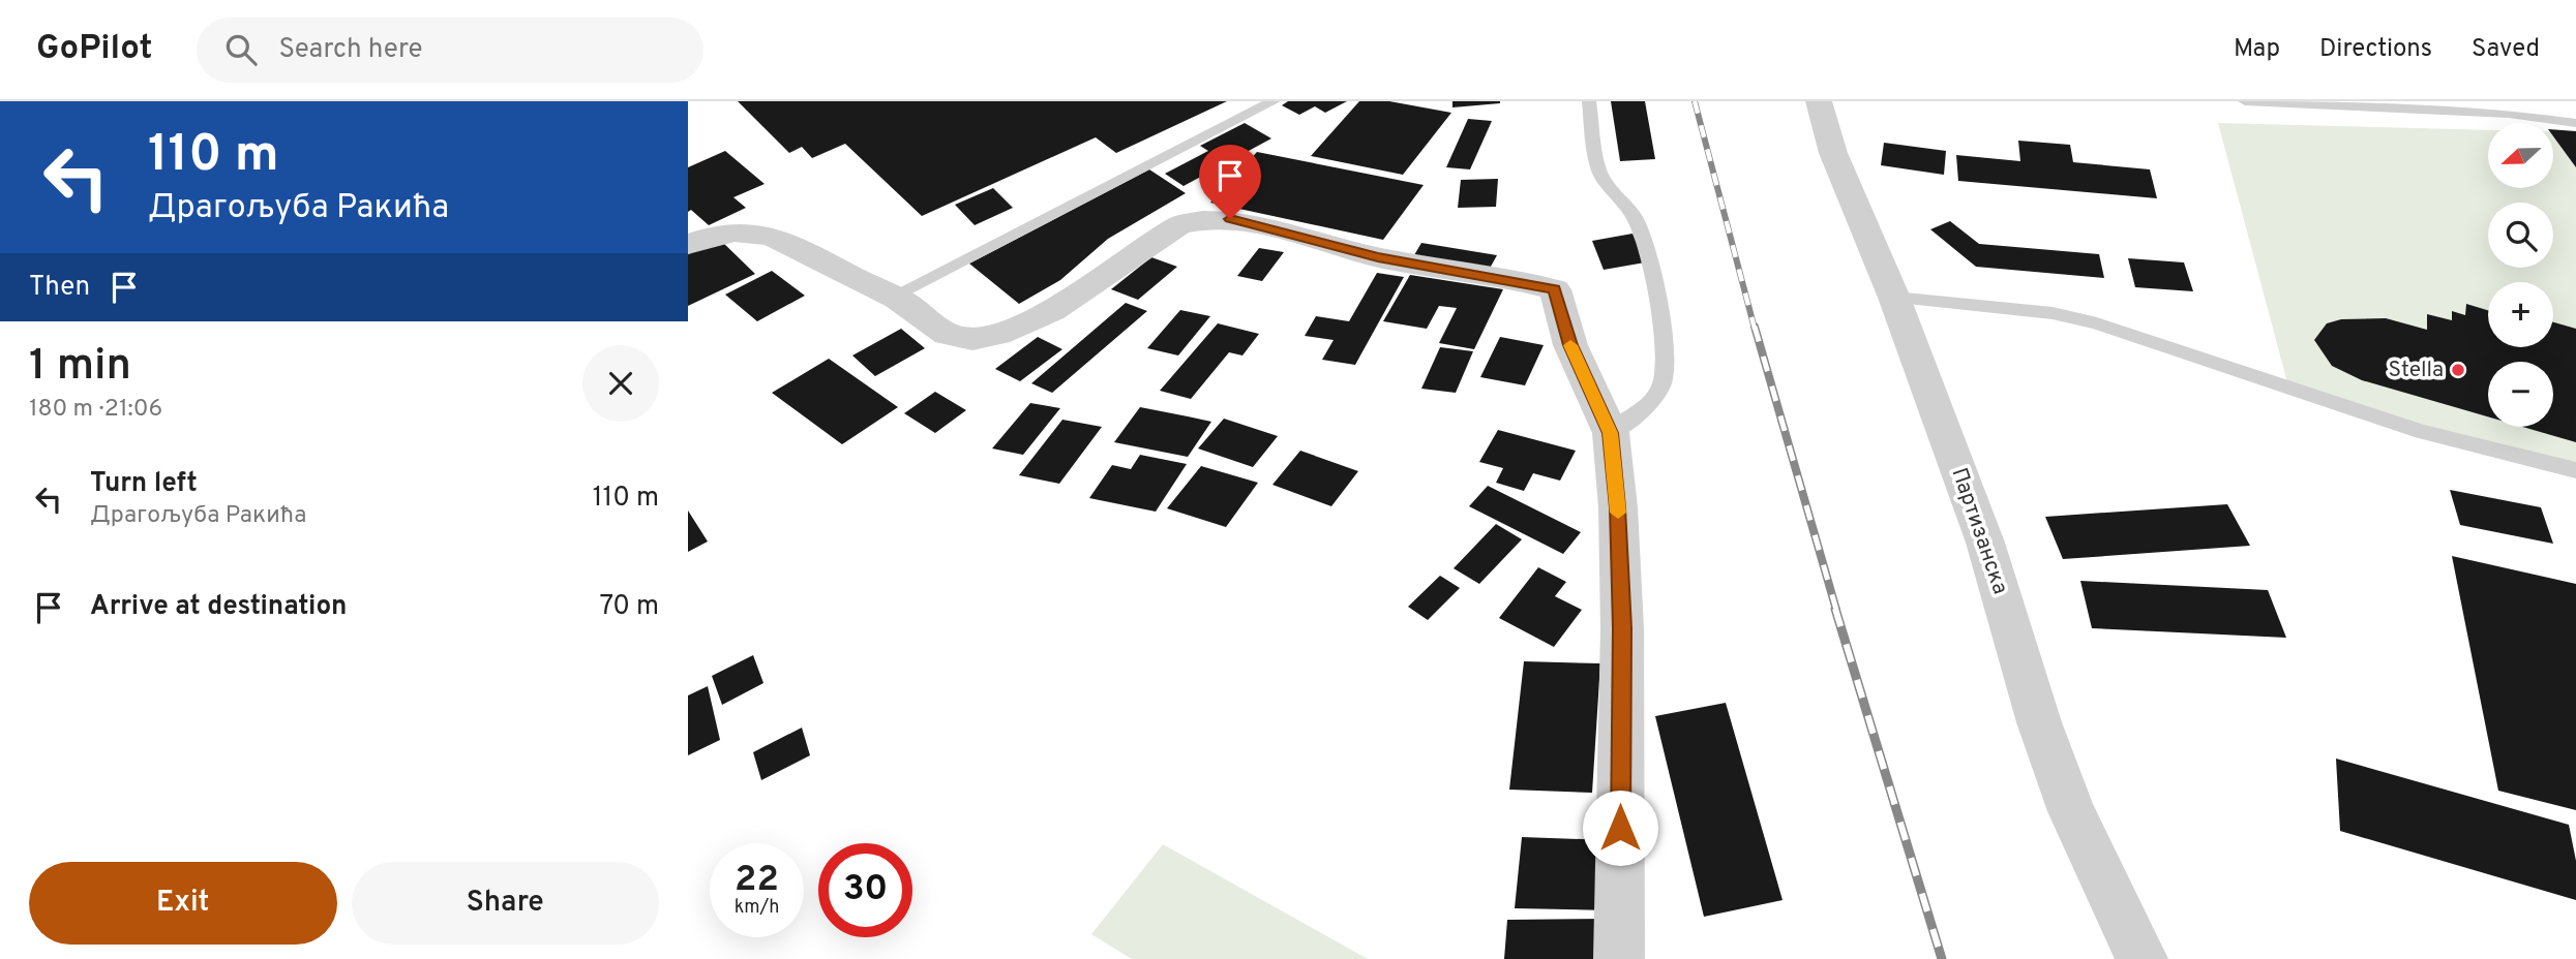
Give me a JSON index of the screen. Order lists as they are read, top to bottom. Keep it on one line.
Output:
{"streets":{"street":["Партизанска"]},"places":["Stella"],"north":"left","page":{"header":"GoPilot","search":"Search here","nav":["Map","Directions","Saved"],"turn":["110 m","Драгољуба Ракића"],"map_buttons":["+","−"],"then":"Then","heading":["1 min","180 m · 21:06"],"list":[{"name":"Turn left","note":"Драгољуба Ракића","value":"110 m"},{"name":"Arrive at destination","value":"70 m"}],"speed":"22 km/h","limit":"30","buttons":["Exit","Share"]}}
